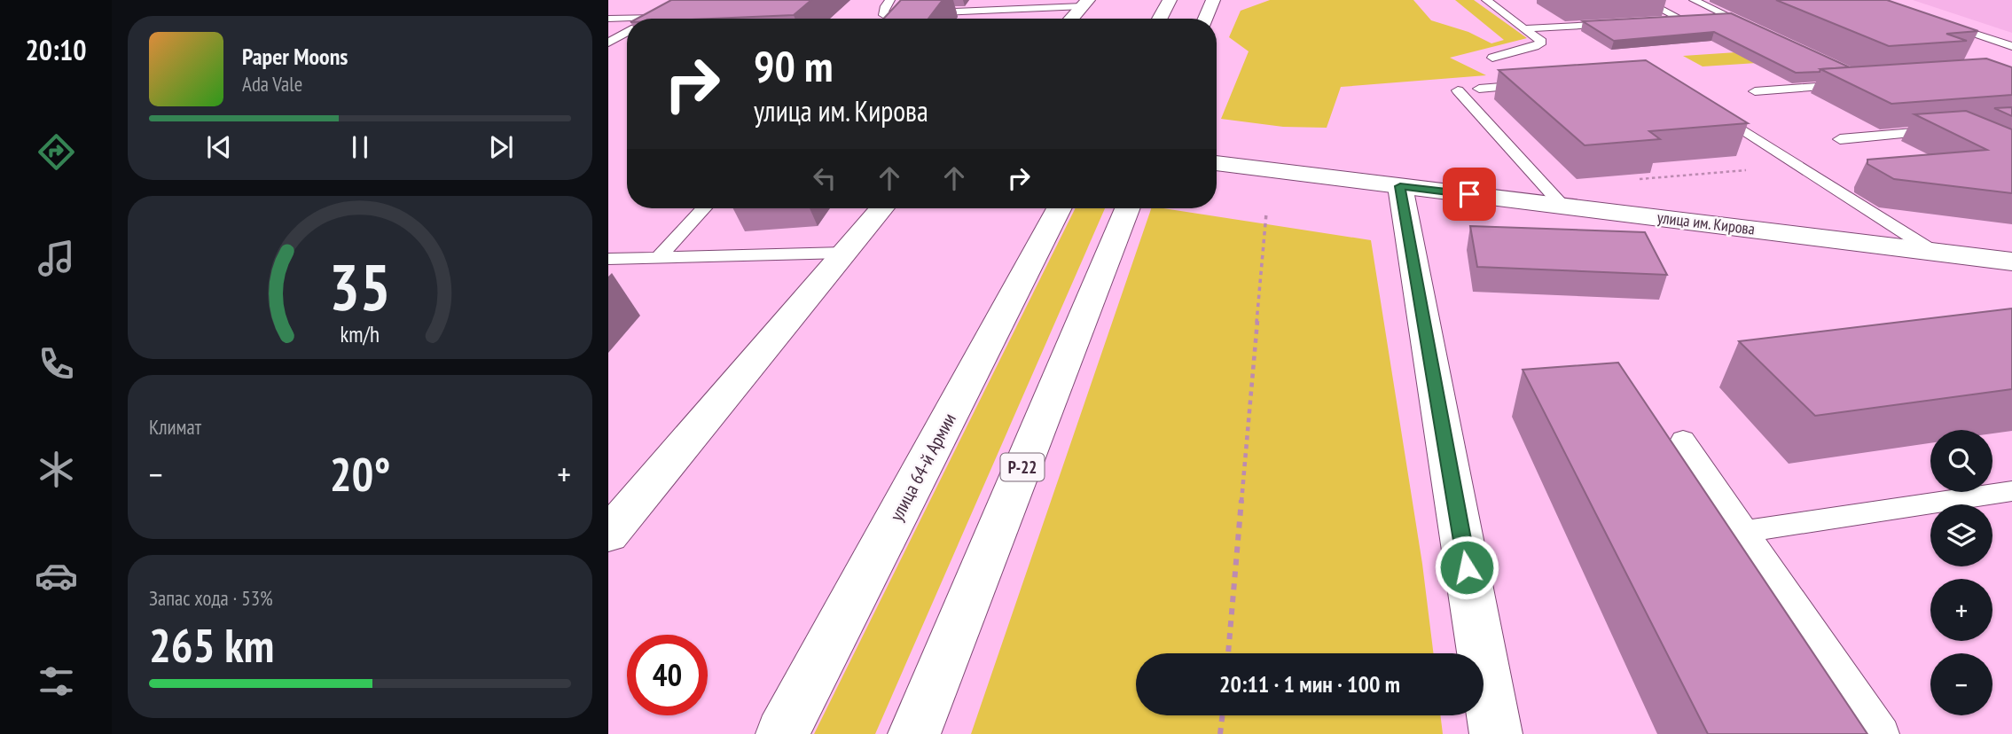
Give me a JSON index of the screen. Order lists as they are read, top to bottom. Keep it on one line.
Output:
{"streets":{"main road":["улица им. Кирова","улица 64-й Армии","Р-22"]},"page":{"tabs":"20:10","turn":["90 m","улица им. Кирова"],"song":["Paper Moons","Ada Vale"],"tile":["Климат",["Запас хода · 53%","265 km"]],"map_buttons":["+","−"],"heat":["−","20°","+"],"limit":"40","trip":"20:11 · 1 мин · 100 m","gauge":["35","km/h"]}}
